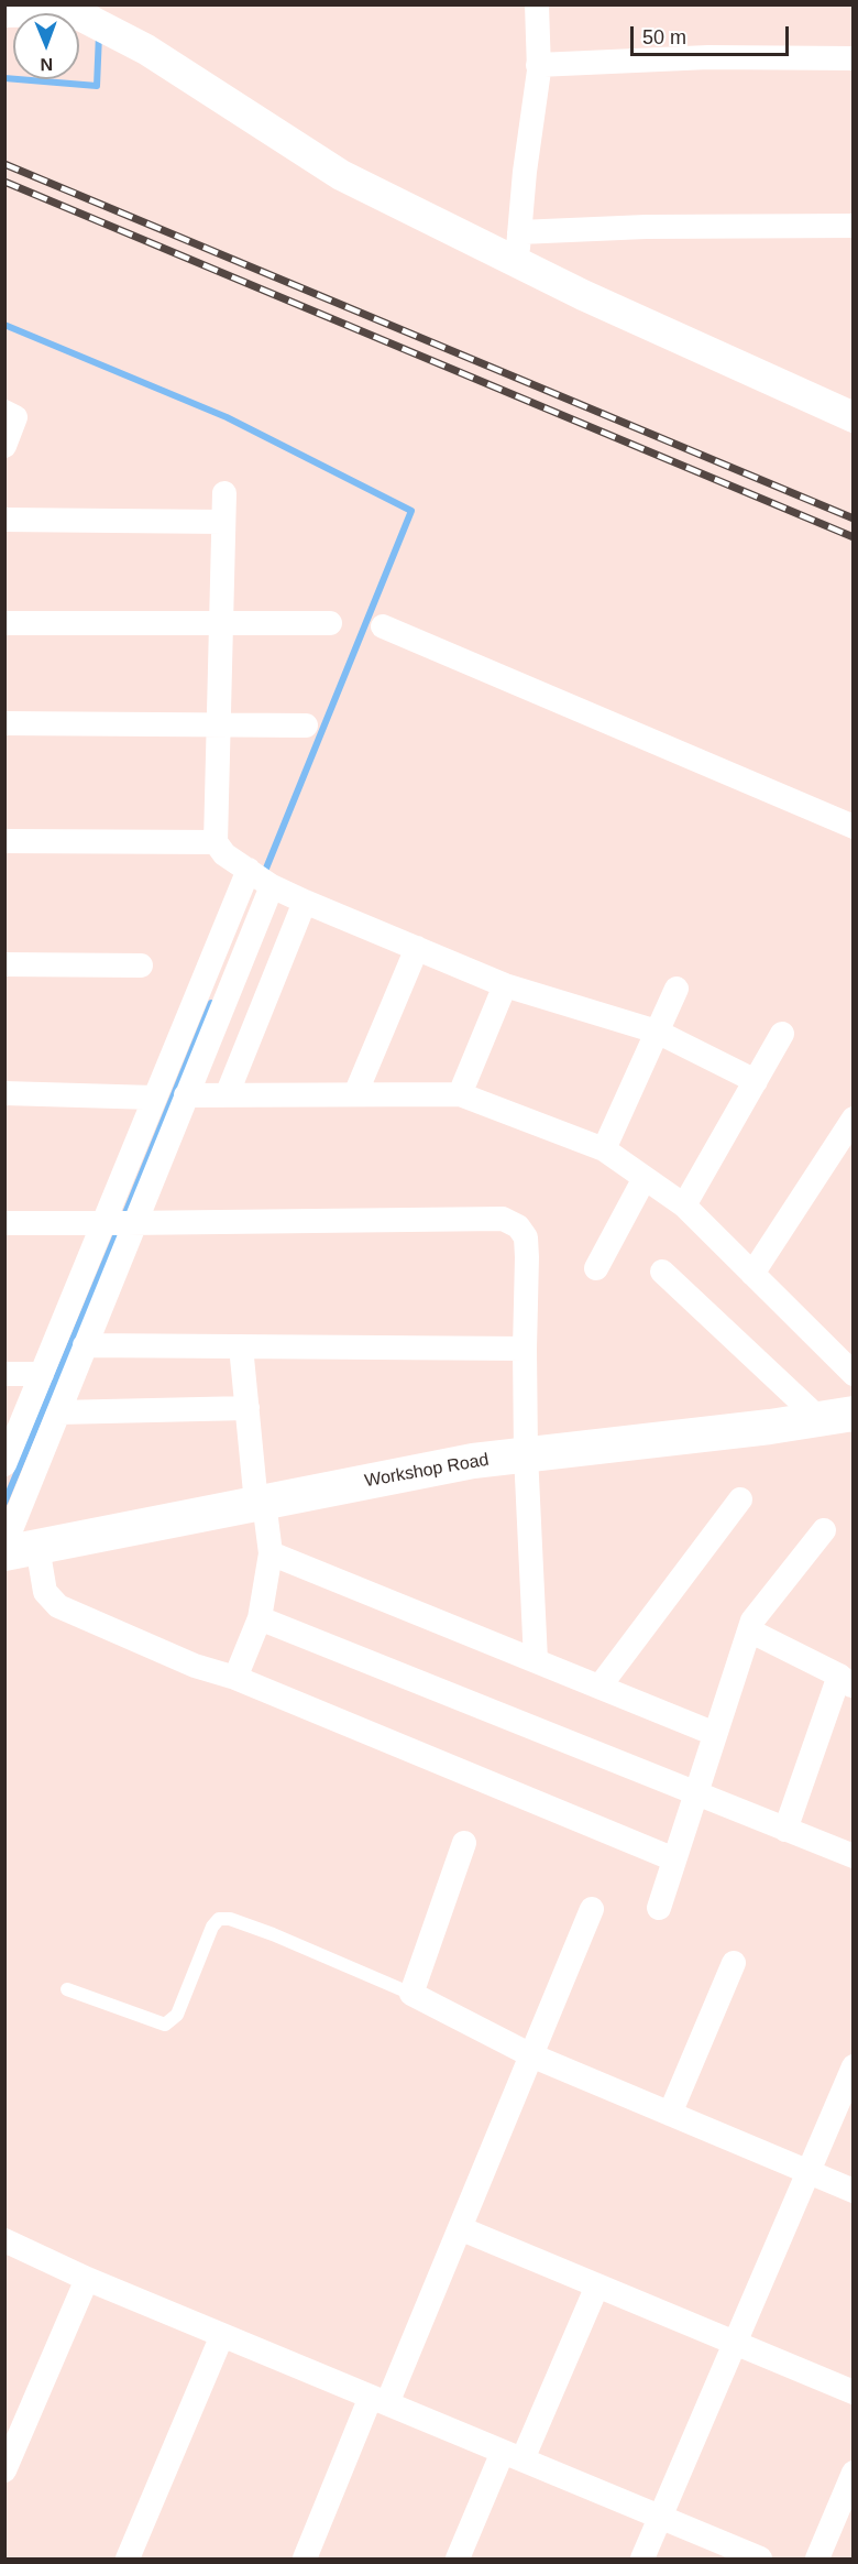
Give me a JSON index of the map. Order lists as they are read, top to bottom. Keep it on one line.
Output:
{"streets":{"main road":["Workshop Road"]},"scale_bar":"50 m","north":"bottom"}
